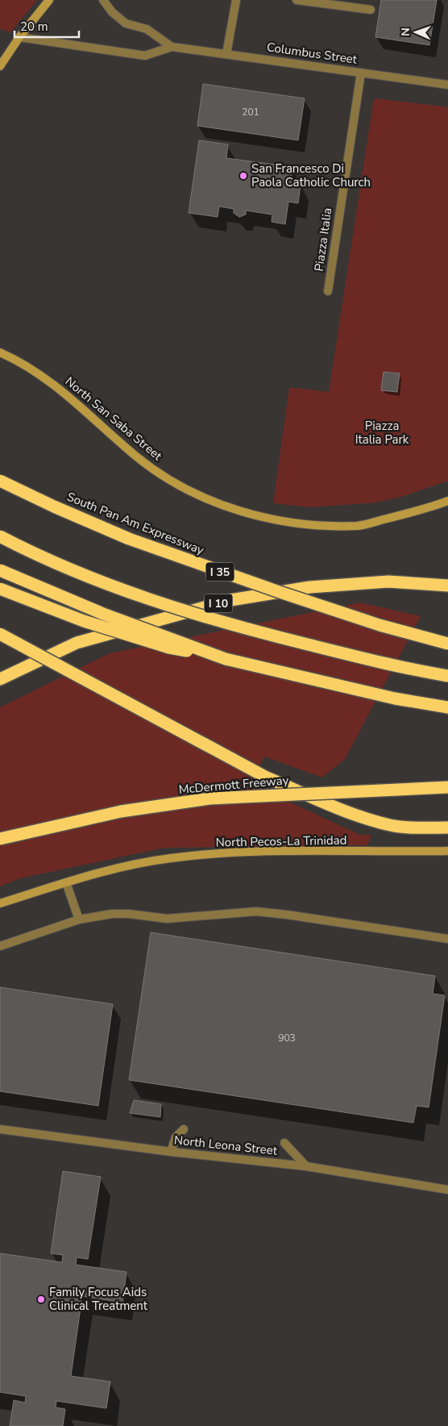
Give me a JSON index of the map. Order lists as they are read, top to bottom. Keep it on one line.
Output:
{"streets":{"highway":["South Pan Am Expressway","I 35","I 10","McDermott Freeway"],"main road":["North San Saba Street","North Pecos-La Trinidad"],"street":["Columbus Street","Piazza Italia","North Leona Street"]},"crossings":[["Columbus Street","Piazza Italia"]],"parks":["Piazza Italia Park"],"places":["San Francesco Di Paola Catholic Church","Family Focus Aids Clinical Treatment"],"house_numbers":["201","903"],"scale_bar":"20 m","north":"left"}
